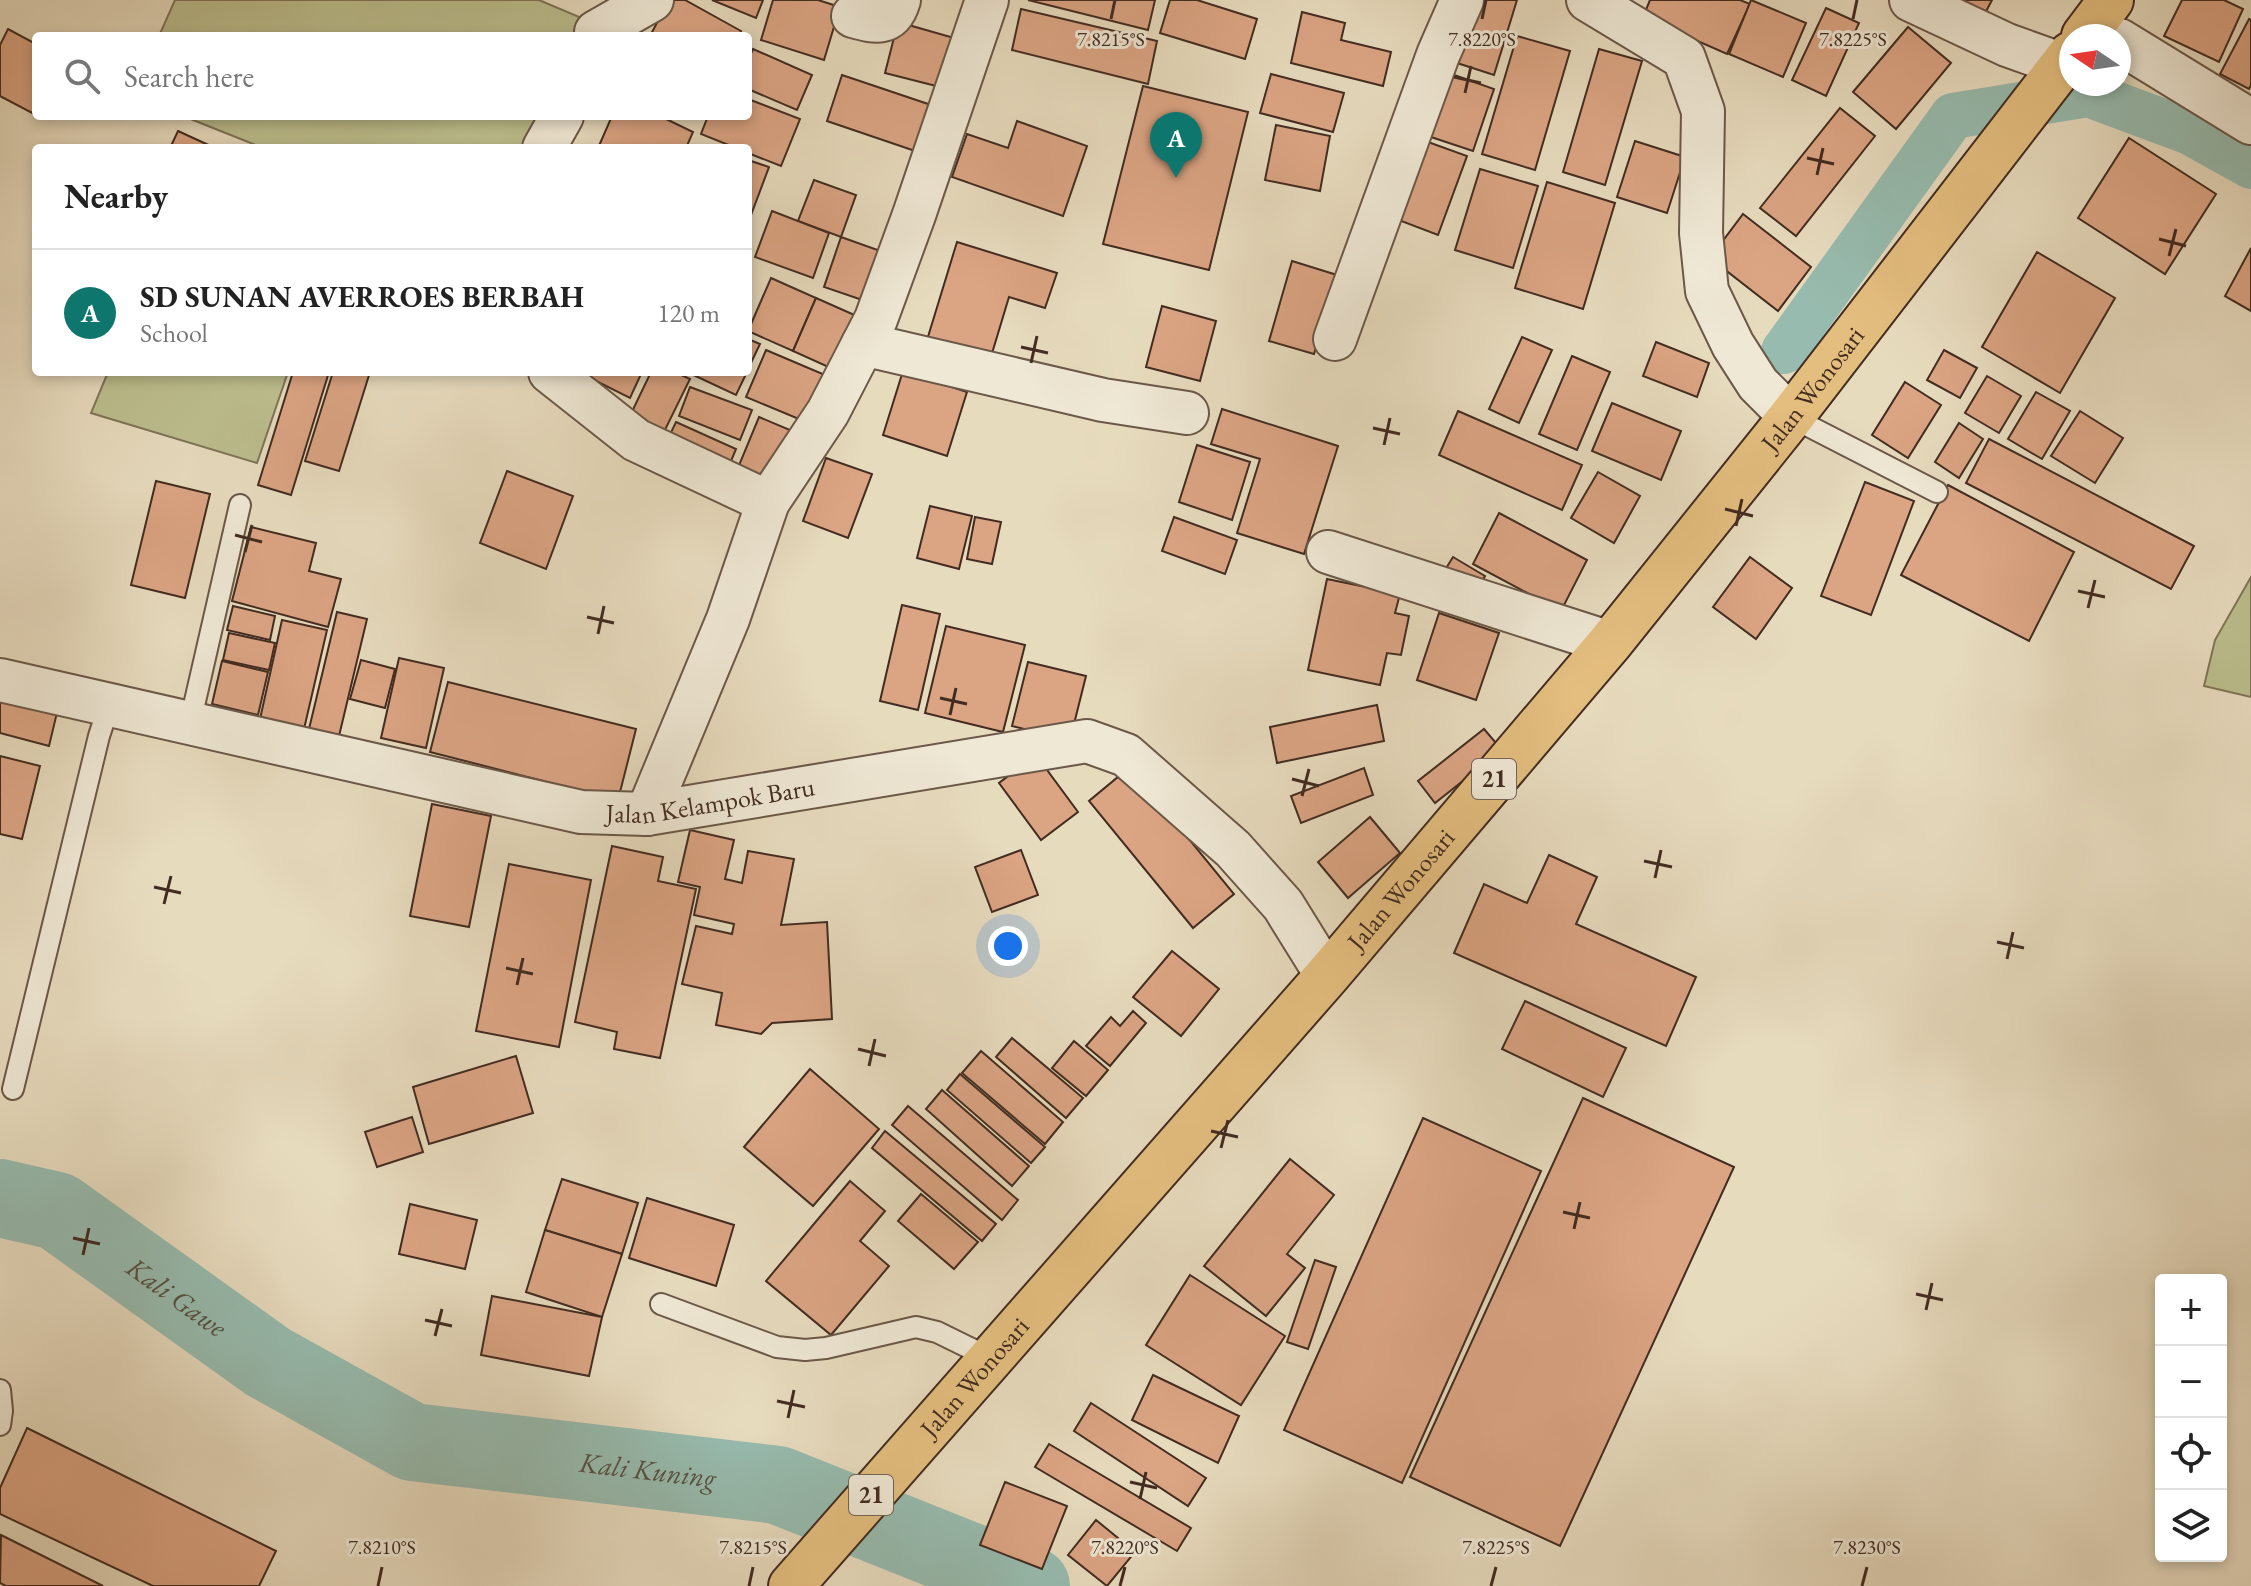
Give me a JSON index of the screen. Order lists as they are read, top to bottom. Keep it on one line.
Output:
{"streets":{"highway":["Jalan Wonosari","21"],"street":["Jalan Kelampok Baru"]},"crossings":[["Jalan Wonosari","Jalan Kelampok Baru"]],"water":["Kali Gawe","Kali Kuning"],"north":"left","page":{"search":"Search here","pins":"A","heading":"Nearby","list":[{"mark":"A","name":"SD SUNAN AVERROES BERBAH","note":"School","value":"120 m"}],"map_buttons":["+","−"]},"coordinates":["7.8215°S","7.8220°S","7.8225°S","7.8210°S","7.8230°S"]}
